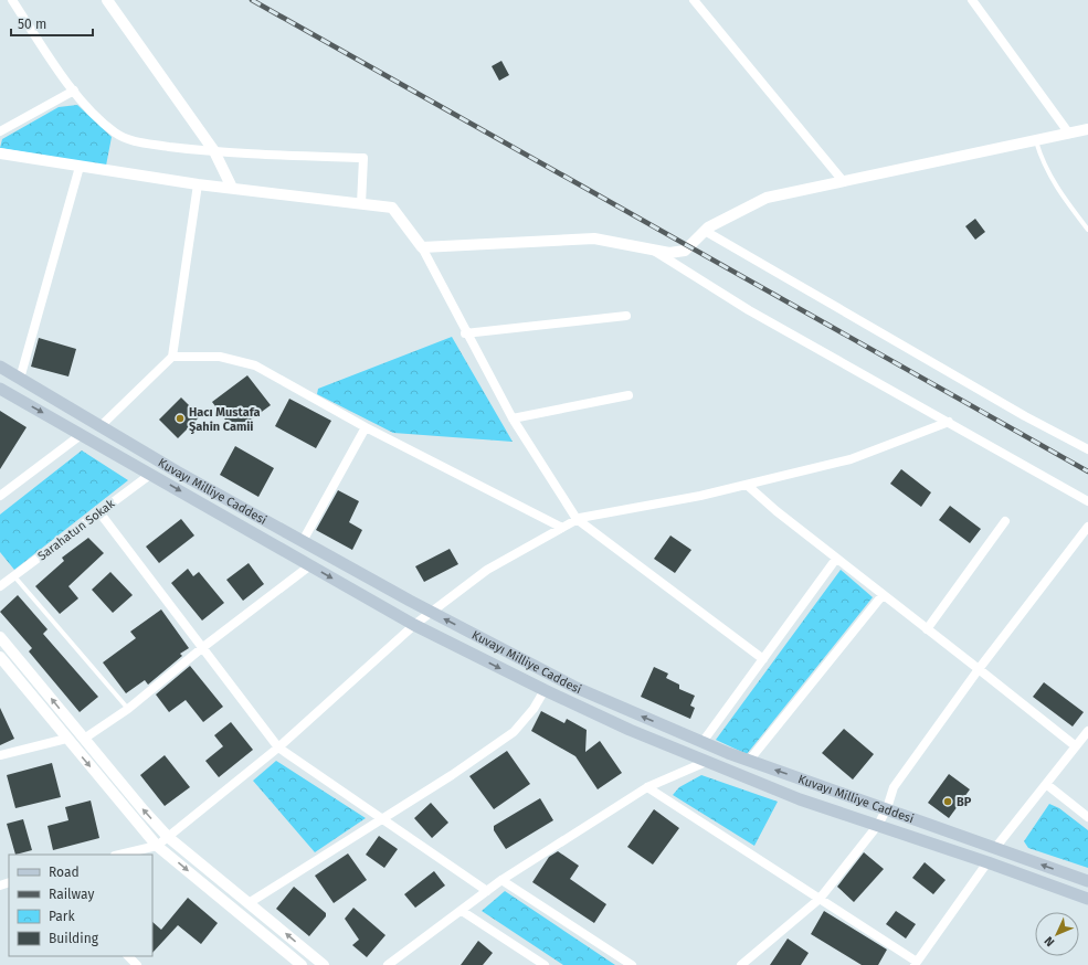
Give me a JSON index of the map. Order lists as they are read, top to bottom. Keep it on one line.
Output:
{"streets":{"main road":["Kuvayı Milliye Caddesi"],"street":["Sarahatun Sokak"]},"crossings":[["Kuvayı Milliye Caddesi","Sarahatun Sokak"]],"places":["Hacı Mustafa Şahin Camii","BP"],"legend":["Road","Railway","Park","Building"],"scale_bar":"50 m","north":"bottom left"}
